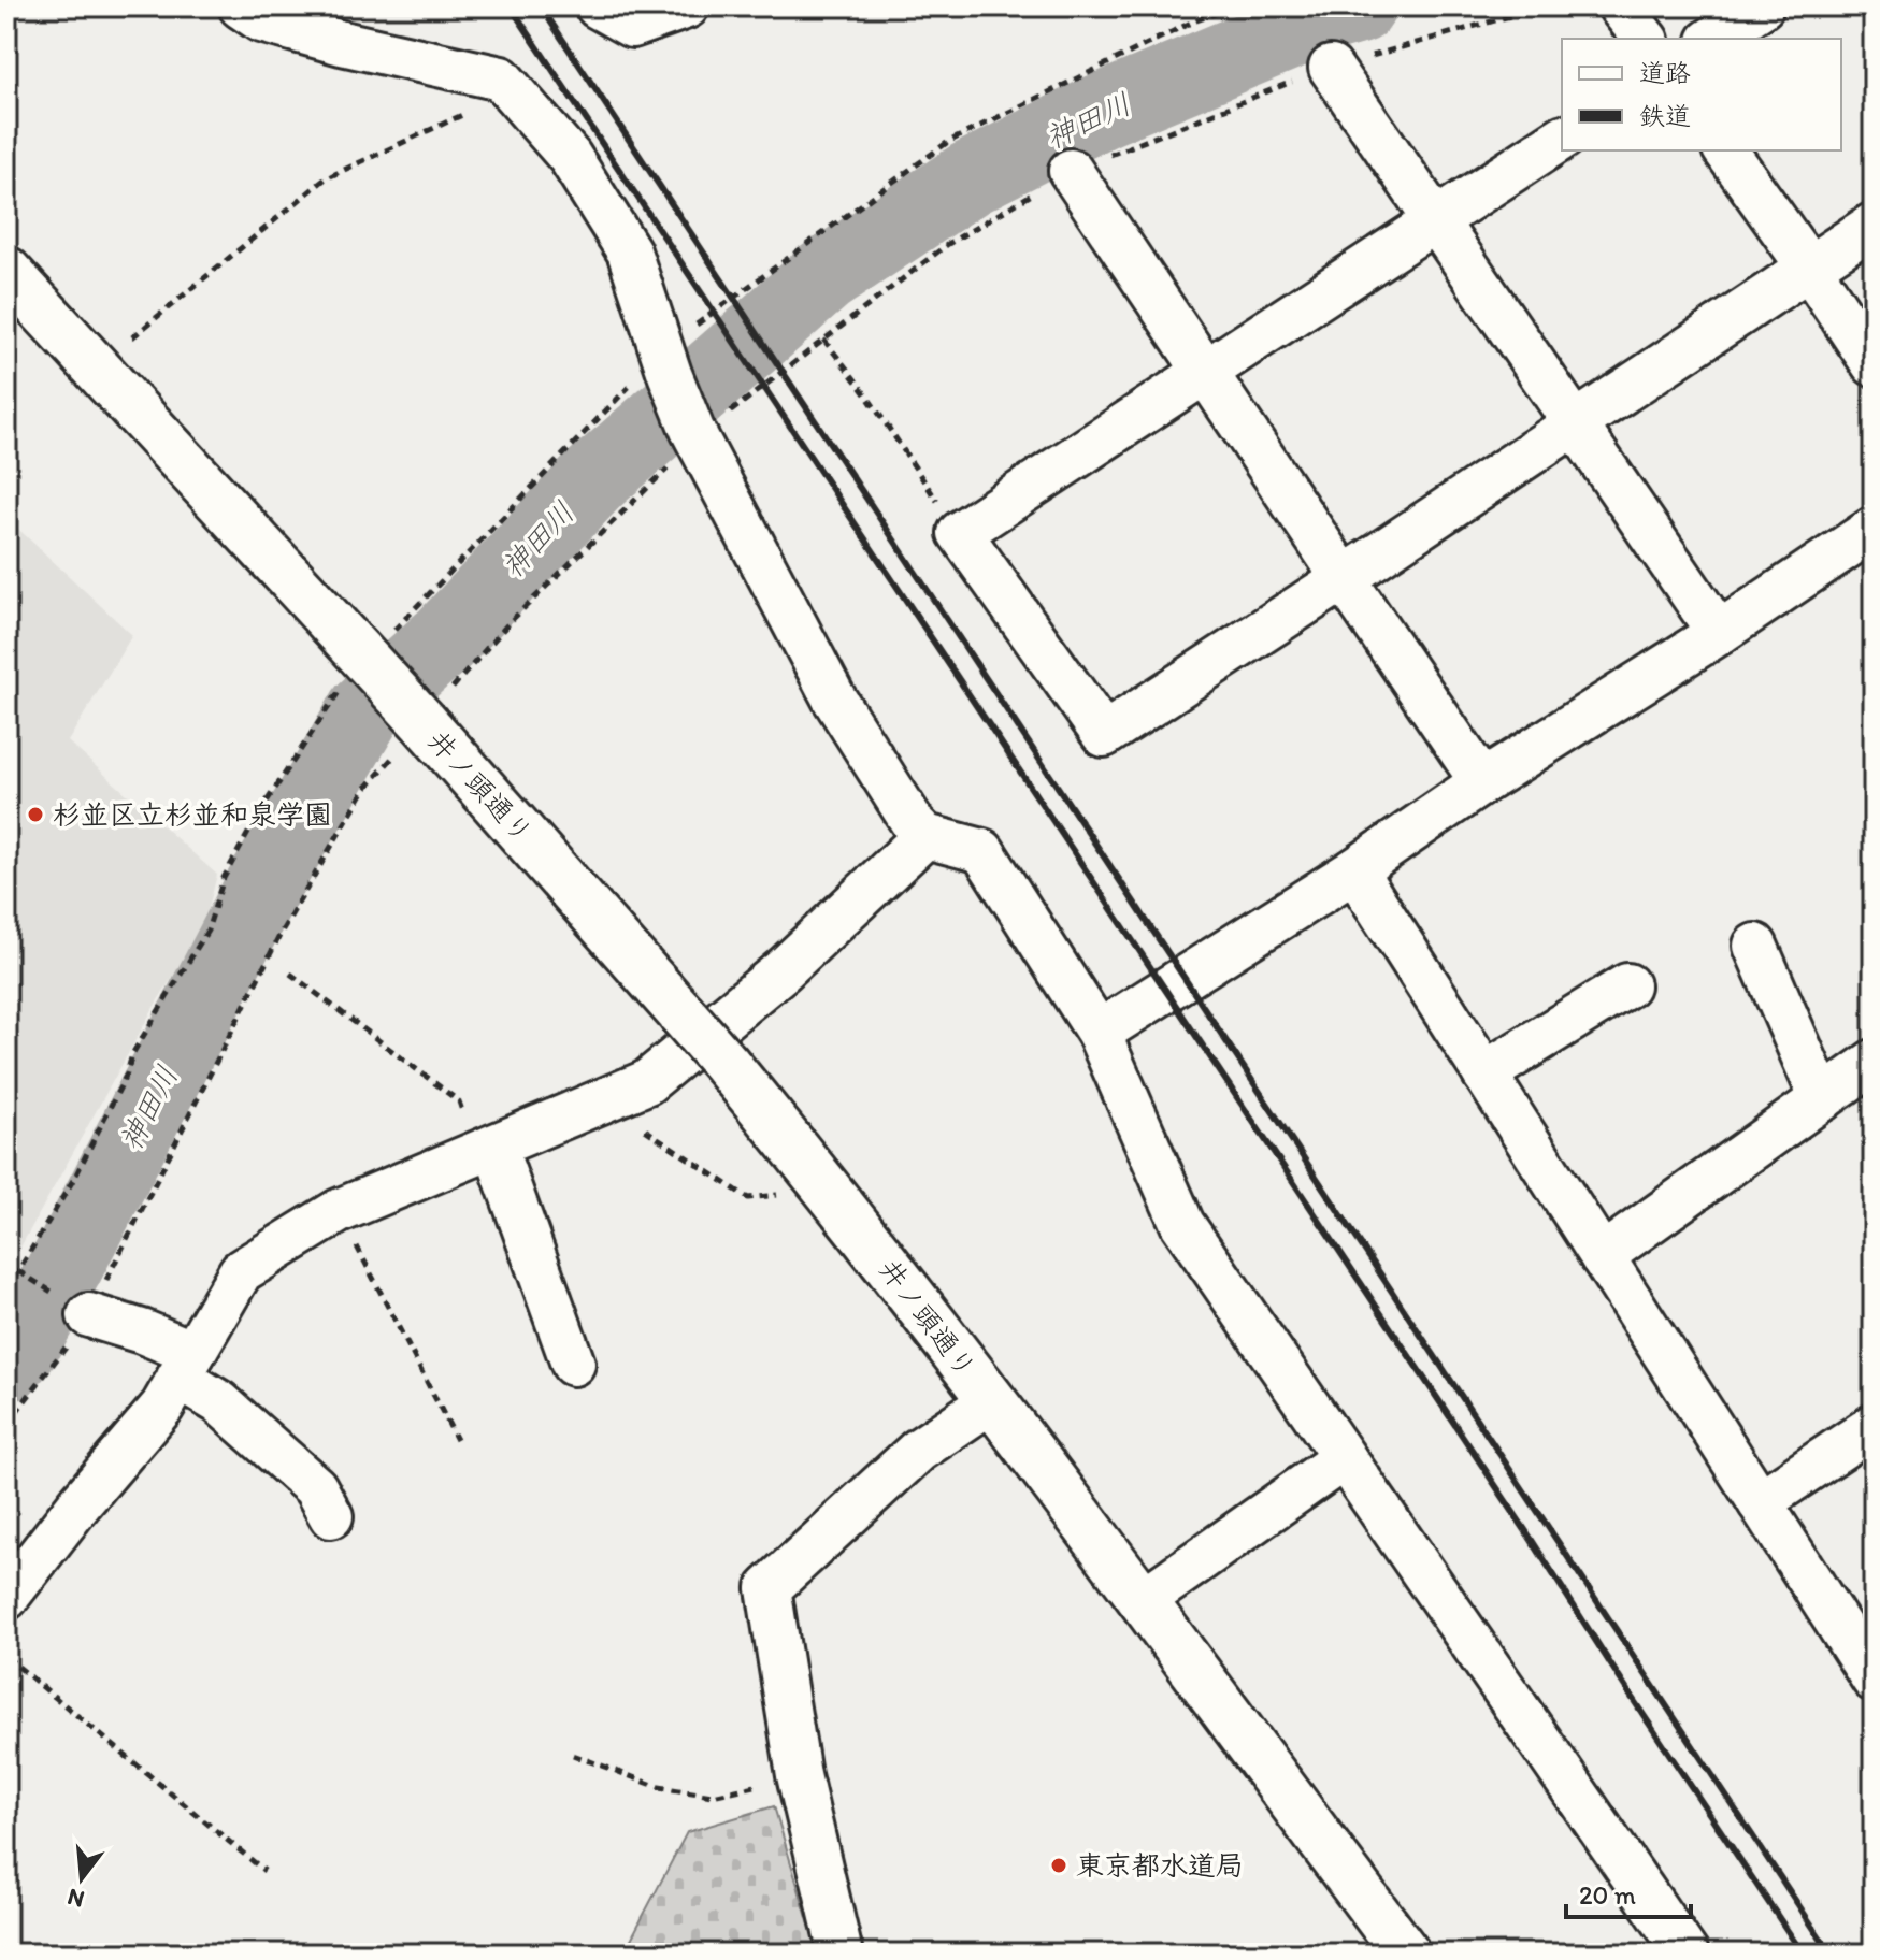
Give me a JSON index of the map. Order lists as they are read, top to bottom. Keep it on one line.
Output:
{"streets":{"main road":["井ノ頭通り"]},"water":["神田川"],"places":["杉並区立杉並和泉学園","東京都水道局"],"legend":["道路","鉄道"],"scale_bar":"20 m","north":"bottom"}
